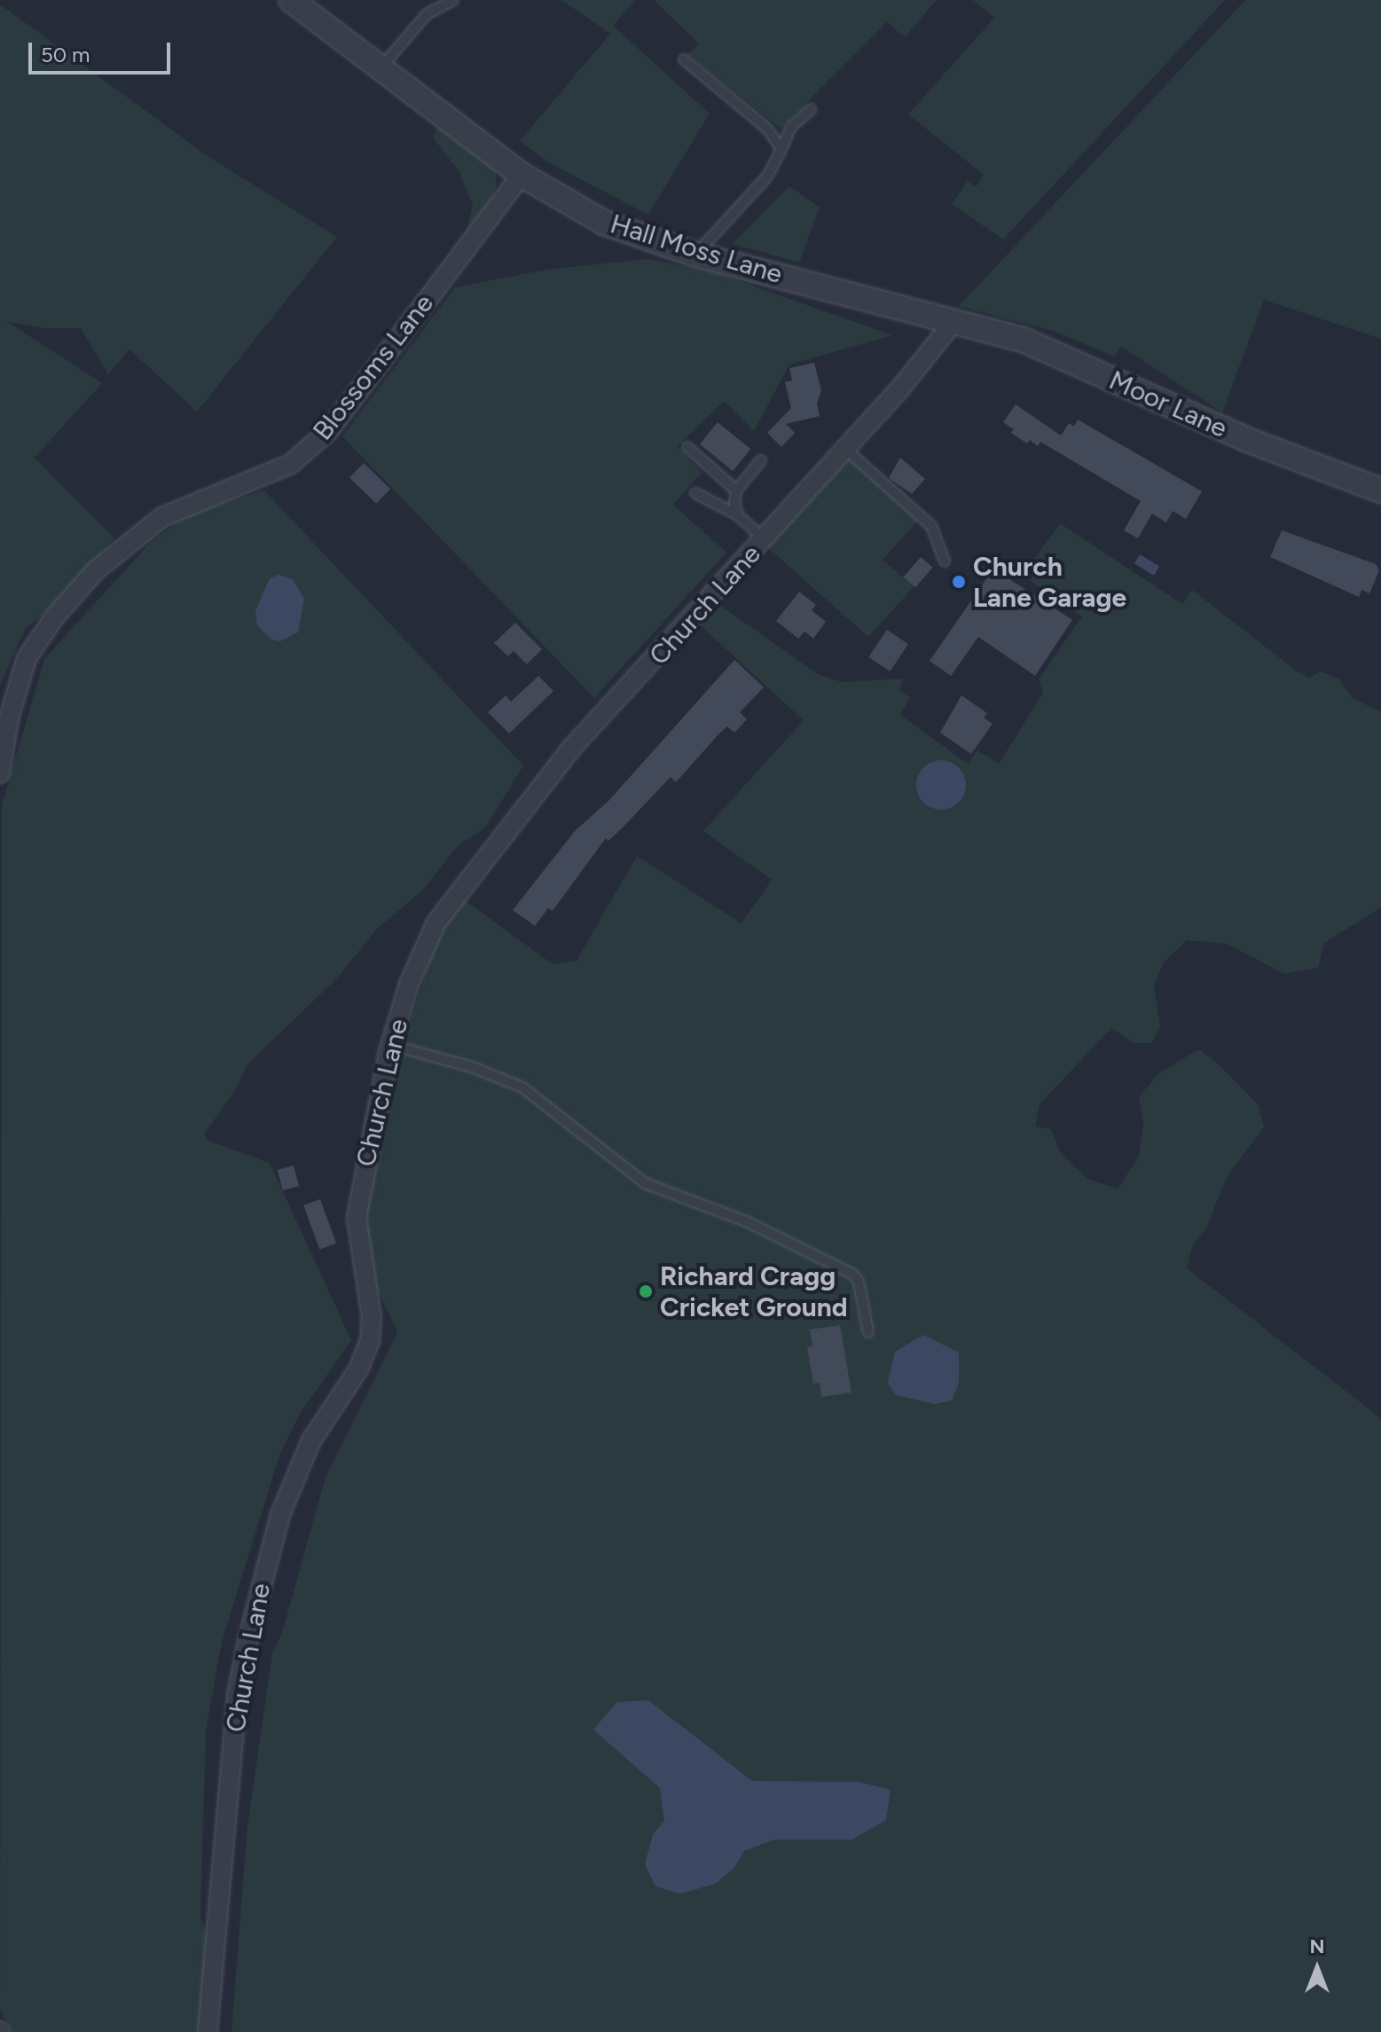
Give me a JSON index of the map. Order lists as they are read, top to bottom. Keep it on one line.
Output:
{"streets":{"street":["Hall Moss Lane","Blossoms Lane","Moor Lane","Church Lane"]},"crossings":[["Hall Moss Lane","Blossoms Lane"],["Hall Moss Lane","Moor Lane"],["Hall Moss Lane","Church Lane"],["Moor Lane","Church Lane"]],"places":["Church Lane Garage","Richard Cragg Cricket Ground"],"scale_bar":"50 m","north":"top"}
